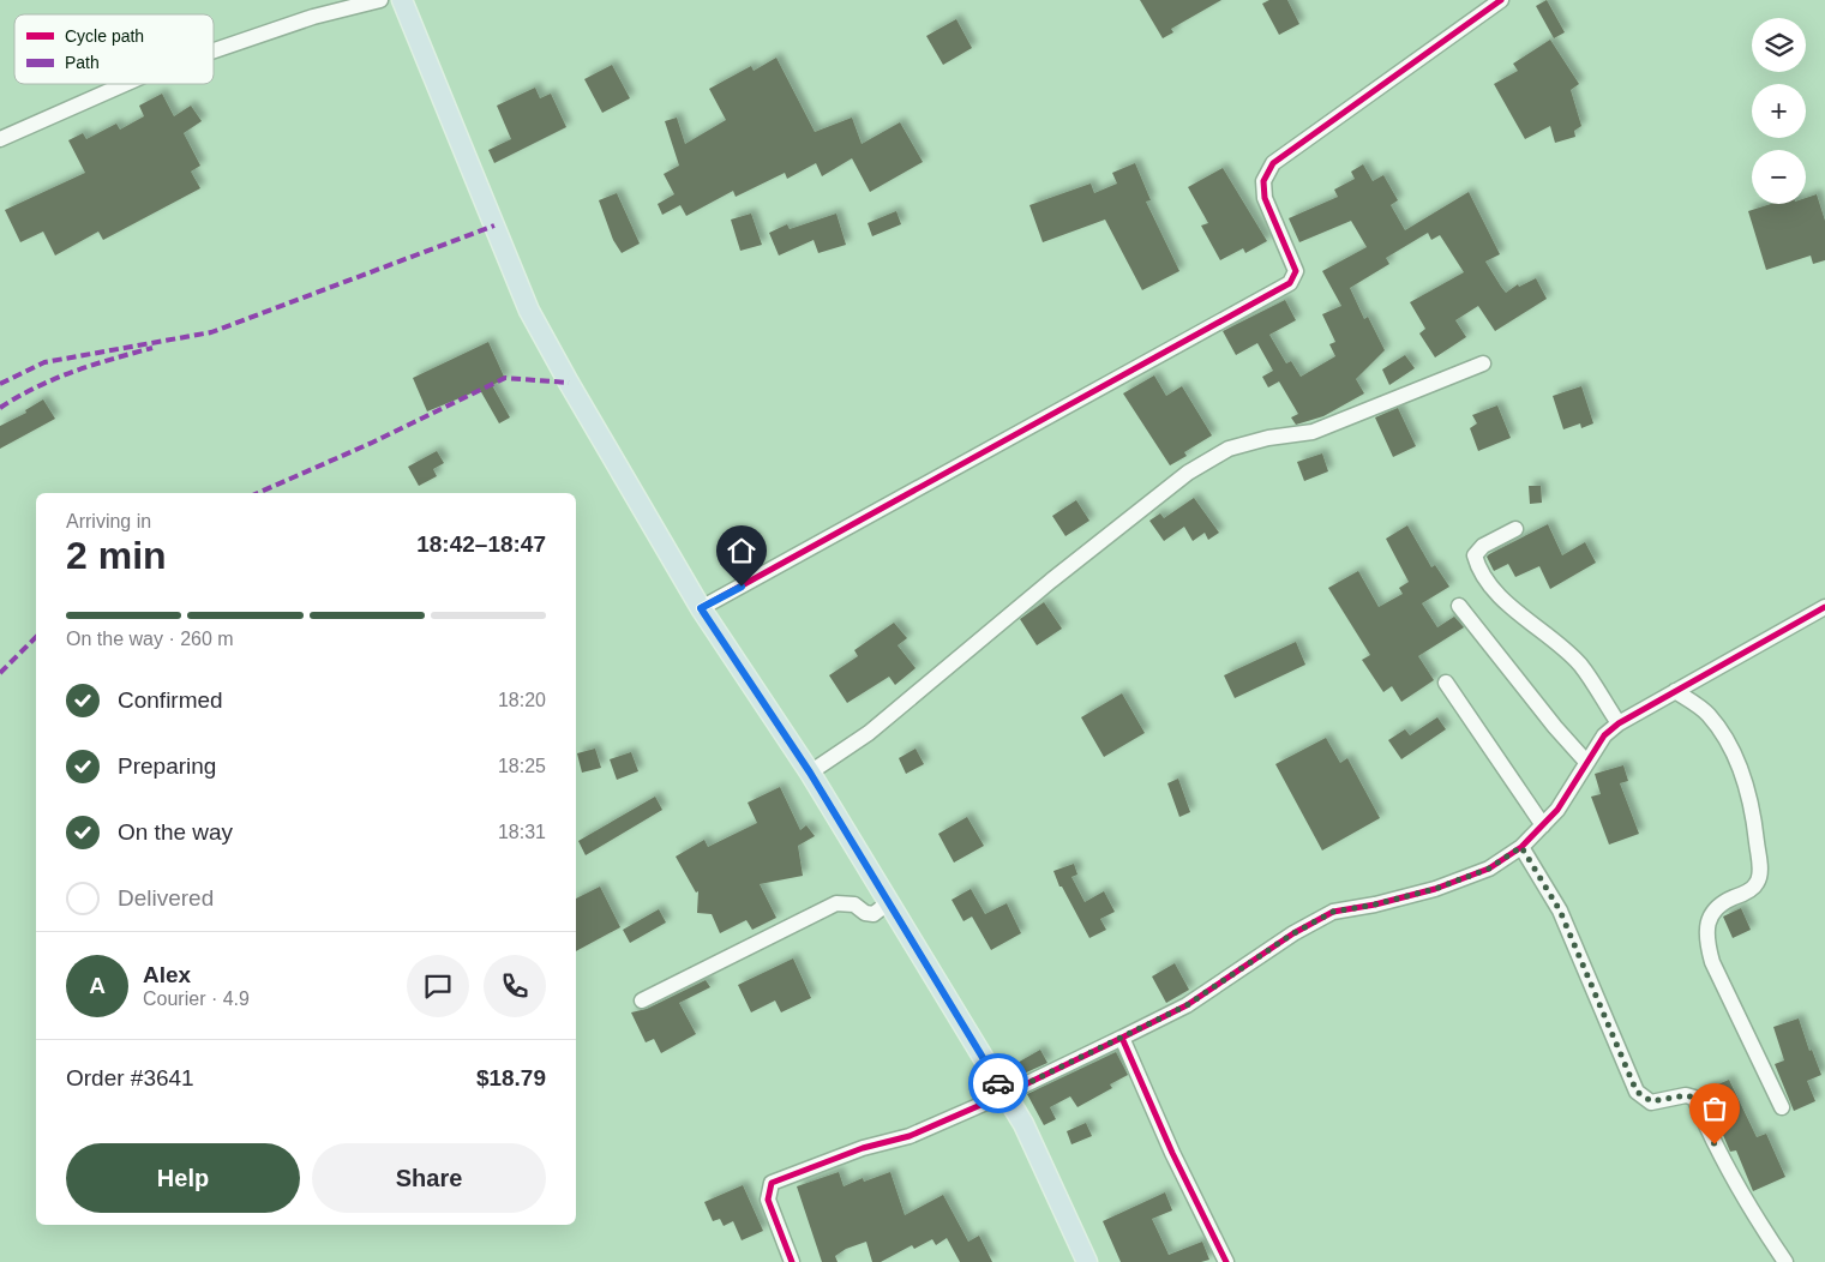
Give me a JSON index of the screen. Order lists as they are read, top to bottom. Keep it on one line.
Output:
{"legend":["Cycle path","Path"],"page":{"map_buttons":["+","−"],"heading":["2 min","Arriving in","18:42–18:47"],"panel":["Alex","Courier · 4.9","Order #3641","$18.79"],"bar":"On the way · 260 m","list":[["Confirmed","18:20"],["Preparing","18:25"],["On the way","18:31"],"Delivered"],"round":"A","buttons":["Help","Share"]}}
